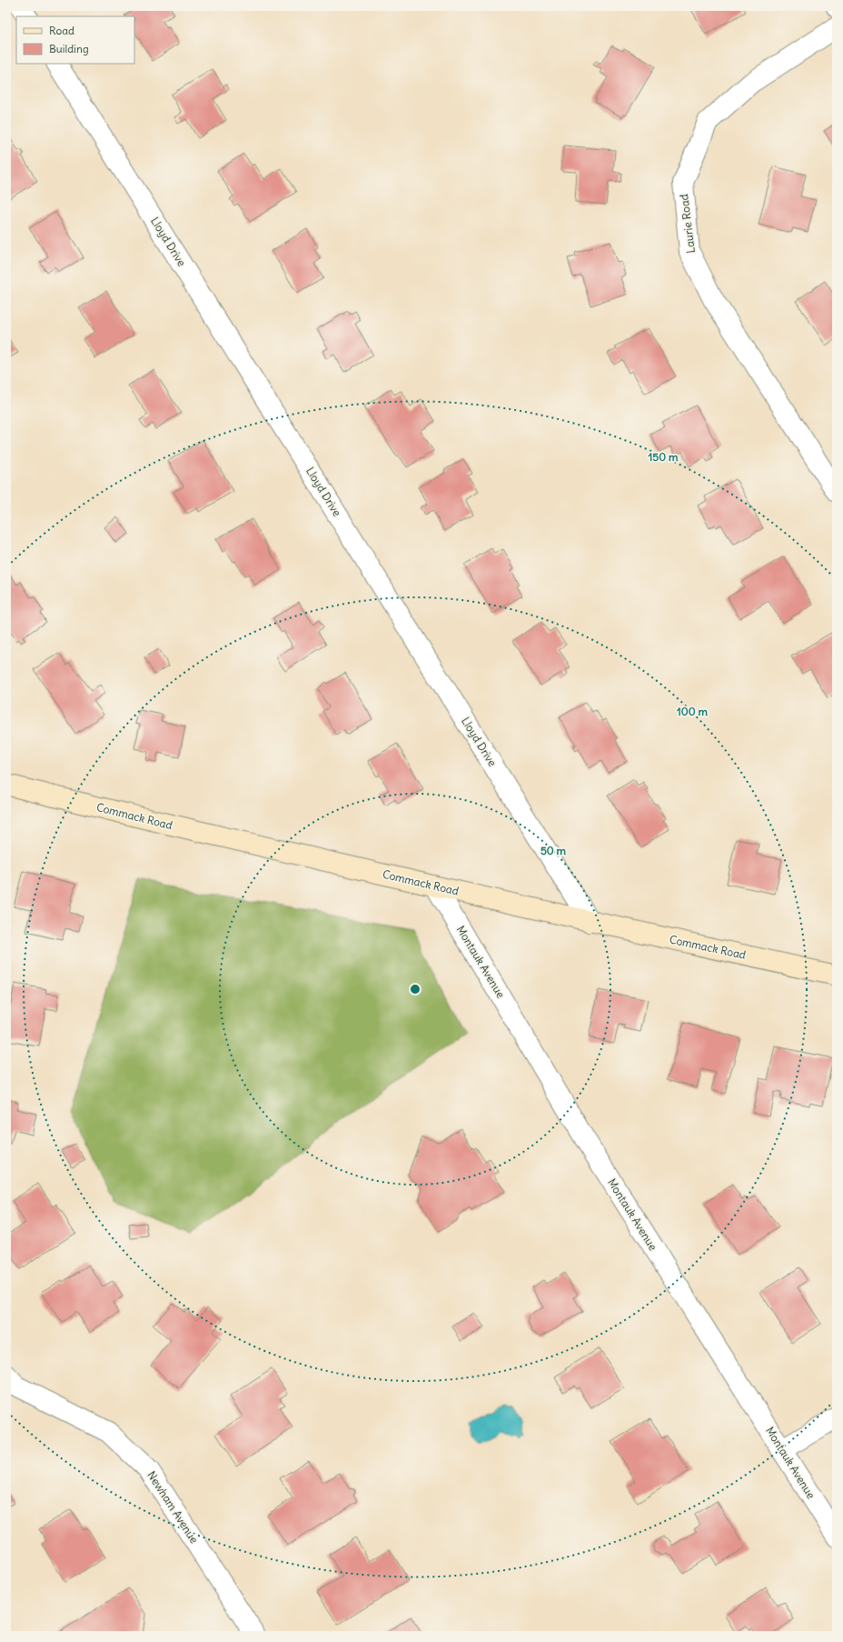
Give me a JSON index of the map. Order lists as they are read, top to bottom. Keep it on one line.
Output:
{"streets":{"street":["Laurie Road","Lloyd Drive","Commack Road","Montauk Avenue","Newham Avenue"]},"crossings":[["Lloyd Drive","Commack Road"],["Commack Road","Montauk Avenue"]],"legend":["Road","Building"],"rings":["150 m","100 m","50 m"]}
